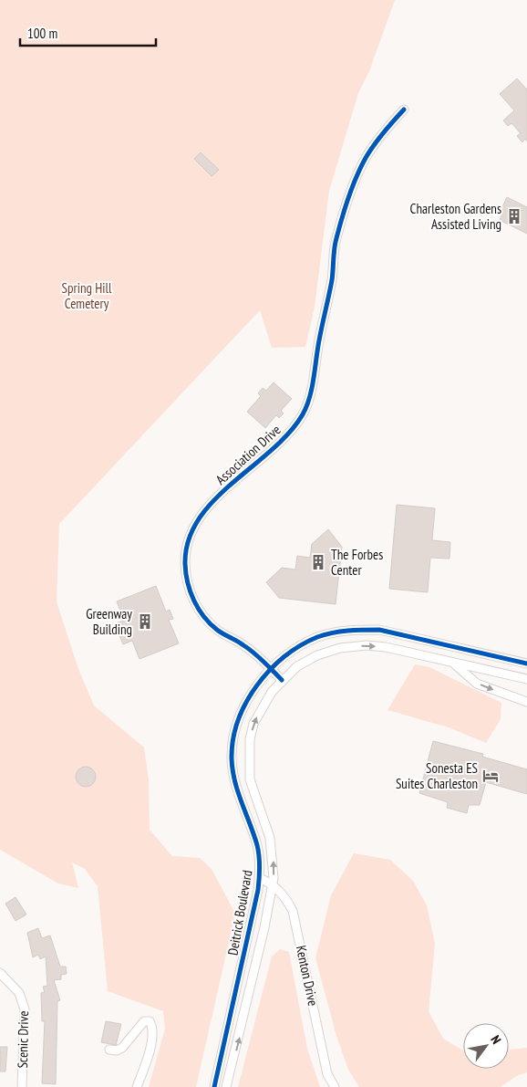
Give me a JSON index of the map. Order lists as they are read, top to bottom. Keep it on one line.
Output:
{"streets":{"street":["Association Drive","Deitrick Boulevard","Kenton Drive","Scenic Drive"]},"crossings":[["Association Drive","Deitrick Boulevard"],["Deitrick Boulevard","Kenton Drive"]],"parks":["Spring Hill Cemetery"],"places":{"building":["Charleston Gardens Assisted Living","The Forbes Center","Greenway Building"],"hotel":["Sonesta ES Suites Charleston"]},"scale_bar":"100 m","north":"top right"}
